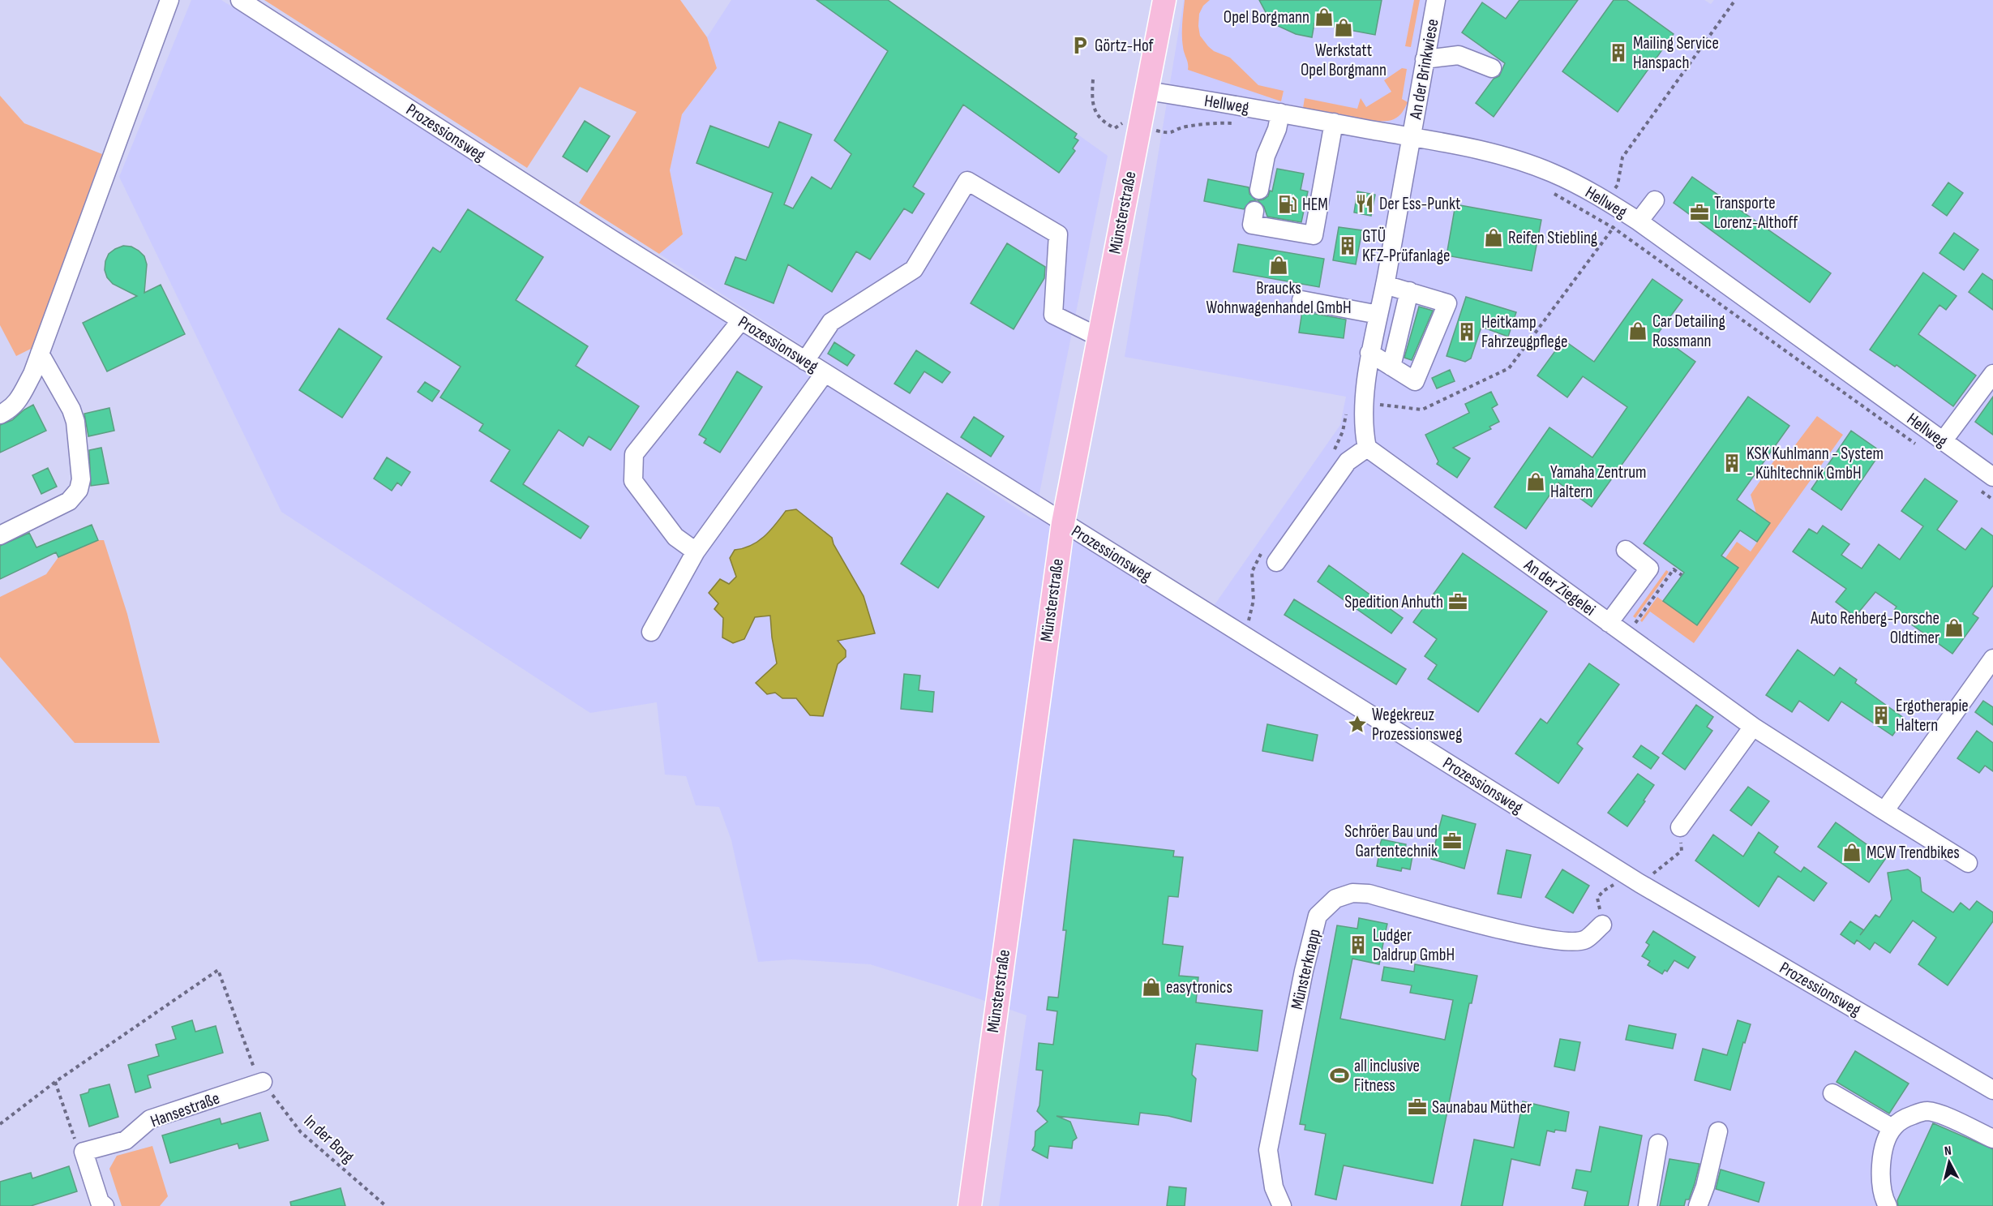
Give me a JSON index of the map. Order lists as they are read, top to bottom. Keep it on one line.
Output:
{"streets":{"main road":["Münsterstraße"],"street":["An der Brinkwiese","Hellweg","Prozessionsweg","An der Ziegelei","Münsterknapp","Hansestraße"],"path":["In der Borg"]},"crossings":[["An der Brinkwiese","Hellweg"],["Hellweg","Münsterstraße"],["Prozessionsweg","Münsterstraße"],["Hansestraße","In der Borg"]],"places":{"shop":["Opel Borgmann","Werkstatt Opel Borgmann","Reifen Stiebling","Braucks Wohnwagenhandel GmbH","Car Detailing Rossmann","Yamaha Zentrum Haltern","Auto Rehberg-Porsche Oldtimer","MCW Trendbikes","easytronics"],"parking":["Görtz-Hof"],"building":["Mailing Service Hanspach","GTÜ KFZ-Prüfanlage","Heitkamp Fahrzeugpflege","KSK Kuhlmann - System - Kühltechnik GmbH","Ergotherapie Haltern","Ludger Daldrup GmbH"],"restaurant":["Der Ess-Punkt"],"fuel station":["HEM"],"office":["Transporte Lorenz-Althoff","Spedition Anhuth","Schröer Bau und Gartentechnik","Saunabau Müther"],"place":["Wegekreuz Prozessionsweg"],"sports":["all inclusive Fitness"]},"north":"top"}
